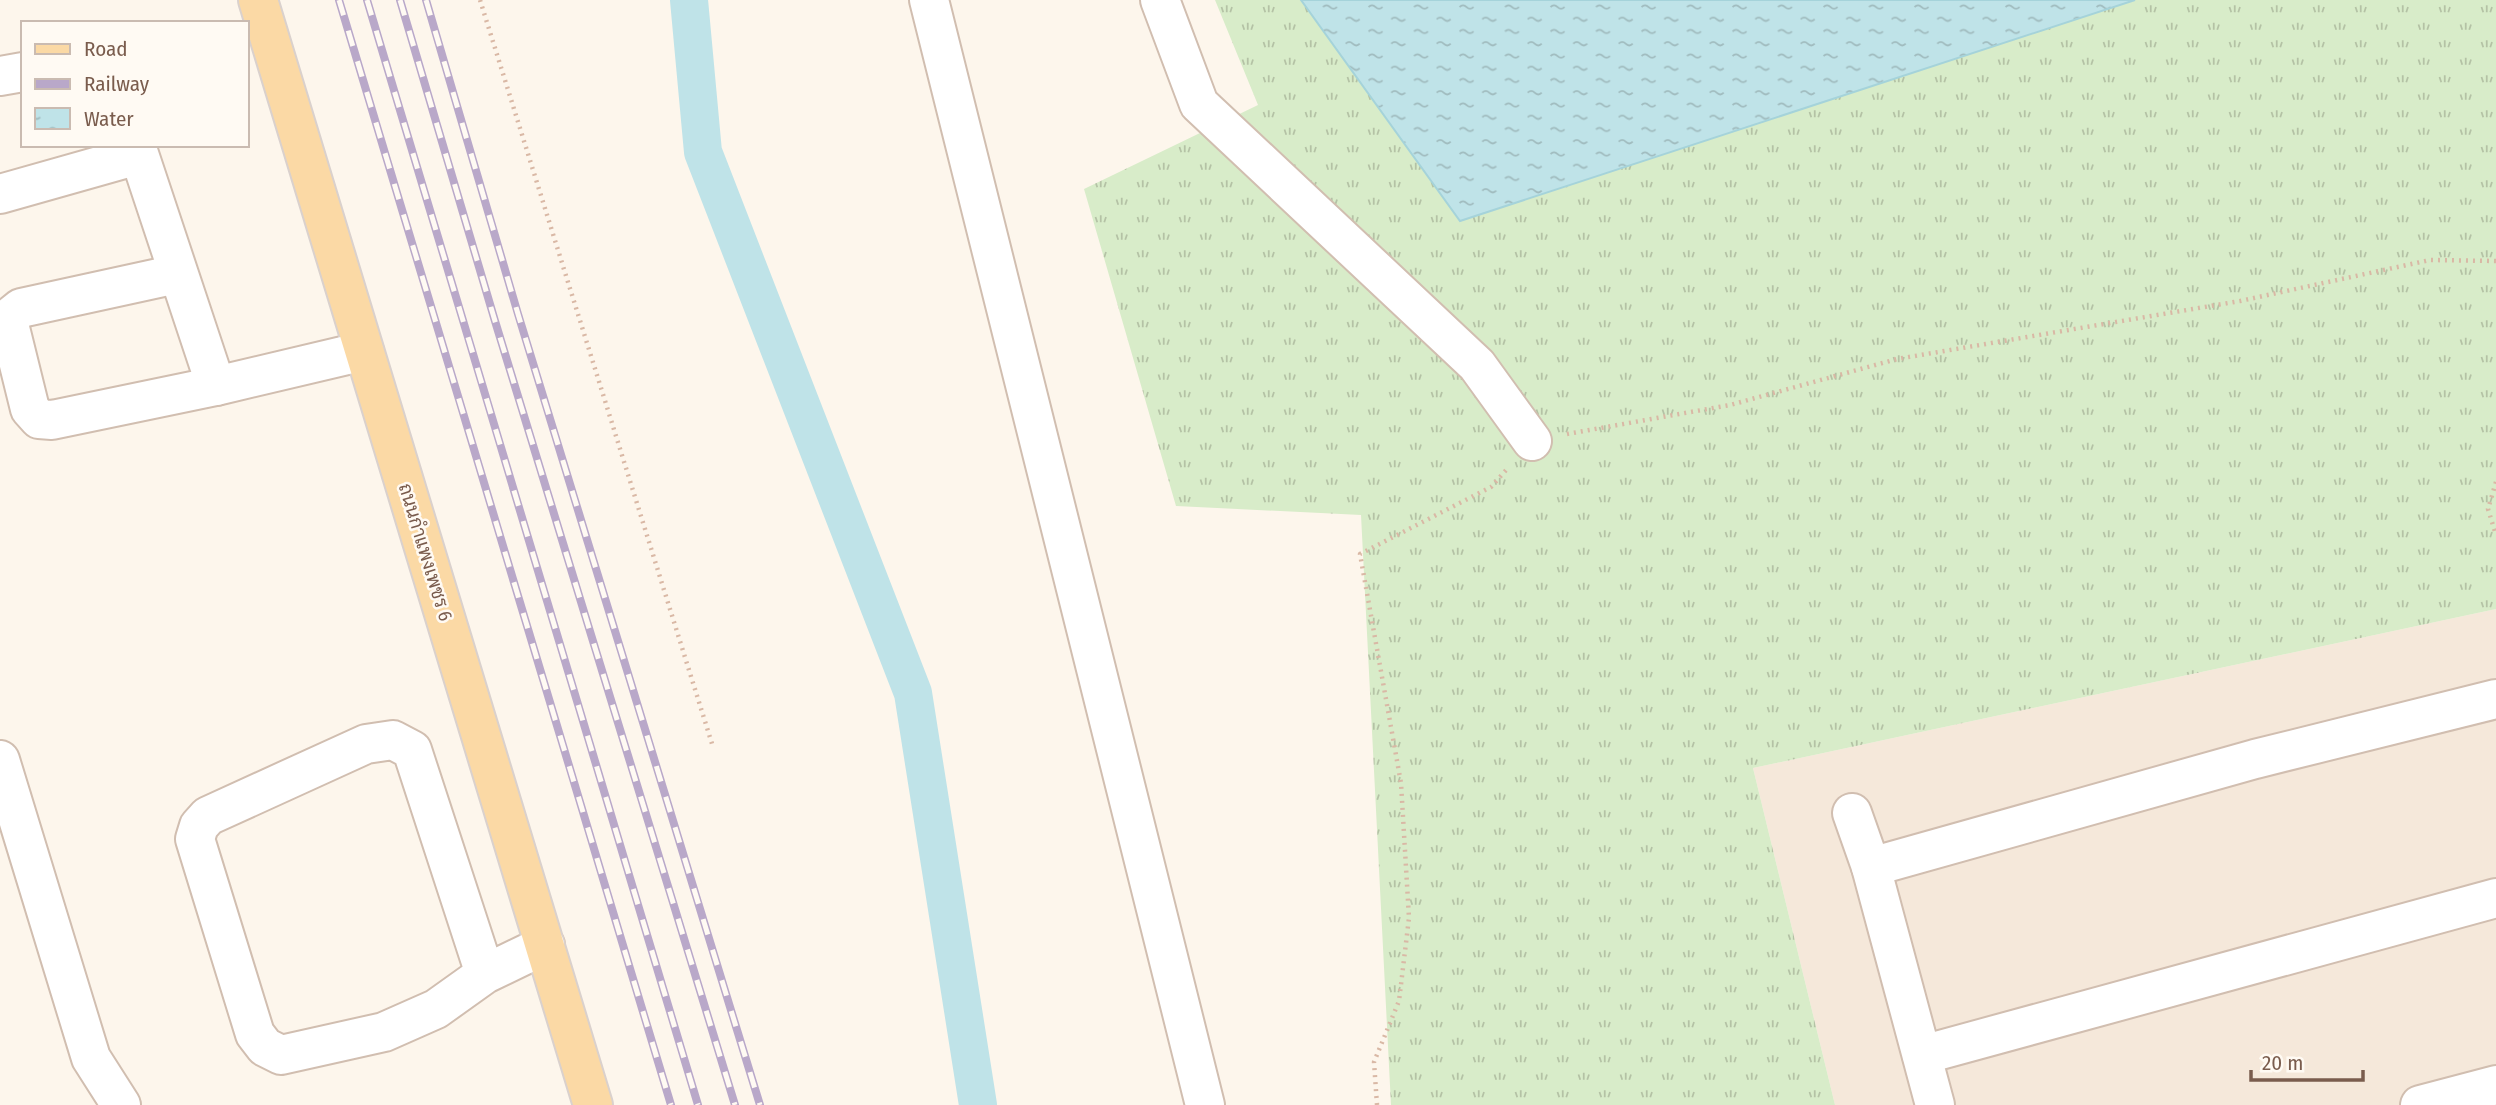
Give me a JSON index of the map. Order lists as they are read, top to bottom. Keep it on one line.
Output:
{"streets":{"main road":["ถนนกำแพงเพชร 6"]},"legend":["Road","Railway","Water"],"scale_bar":"20 m"}
